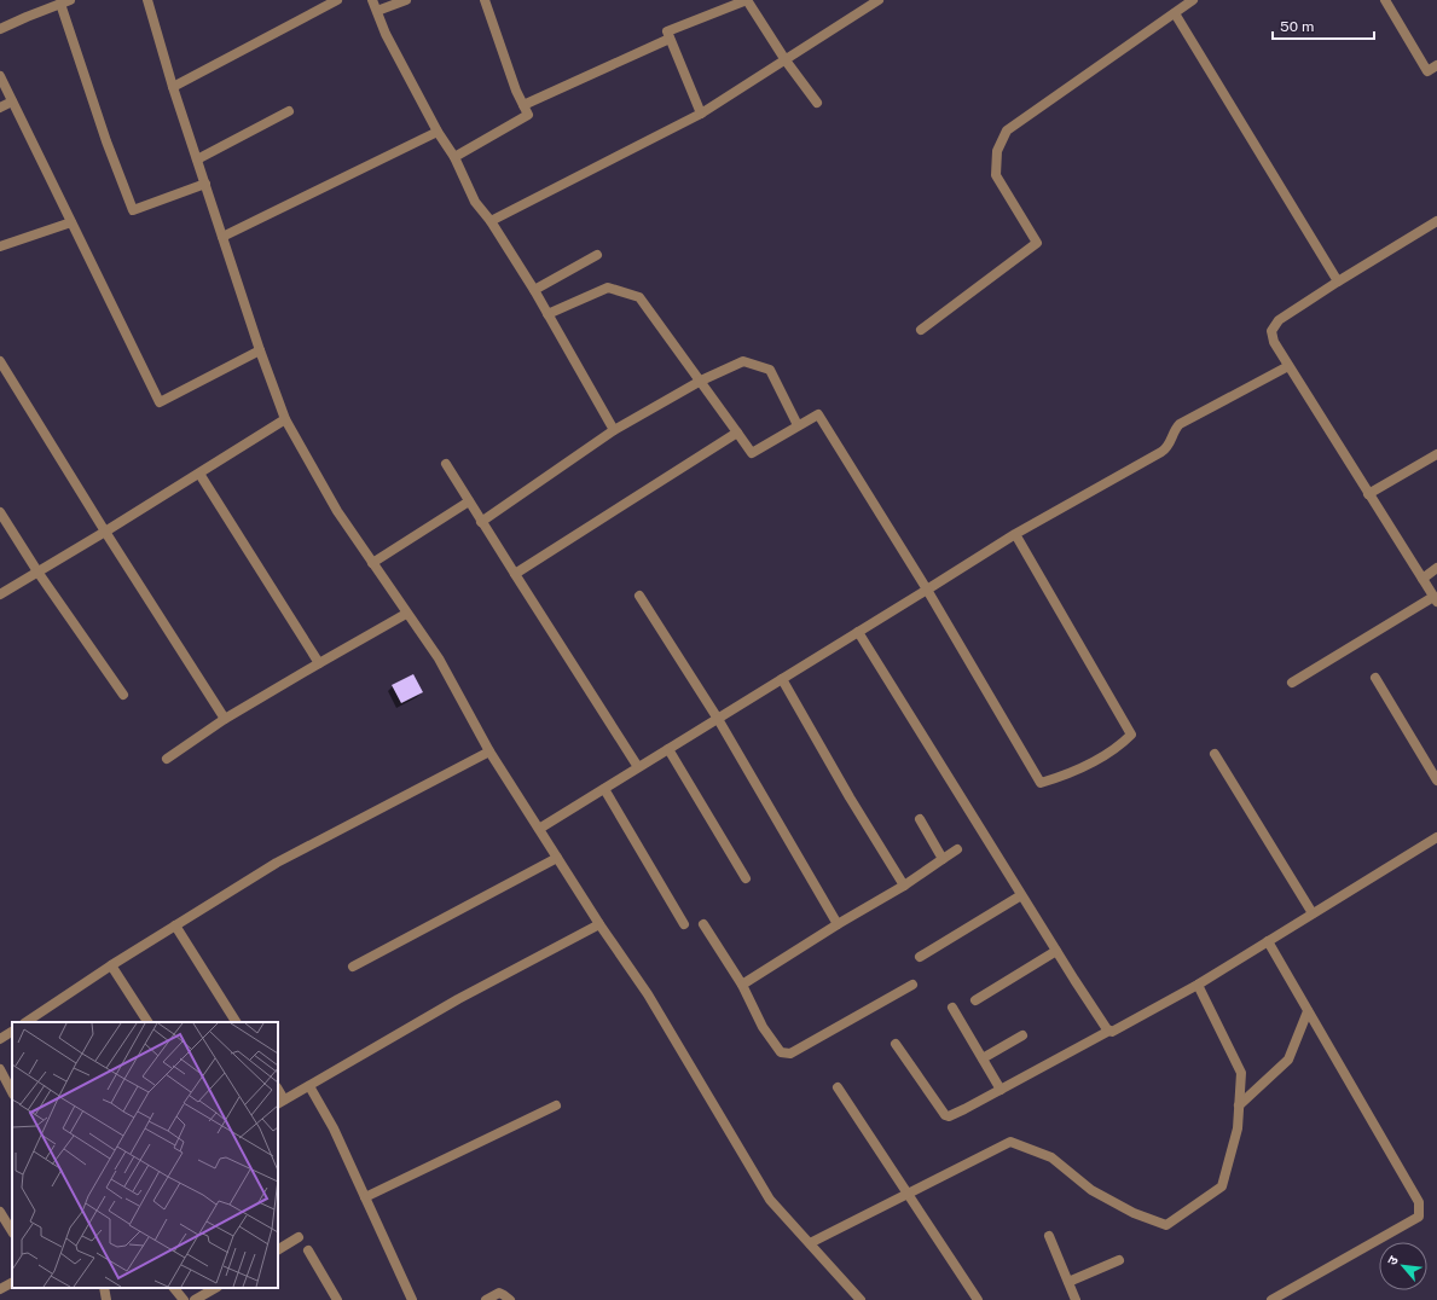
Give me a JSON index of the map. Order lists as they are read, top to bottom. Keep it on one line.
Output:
{"scale_bar":"50 m","north":"top left"}
